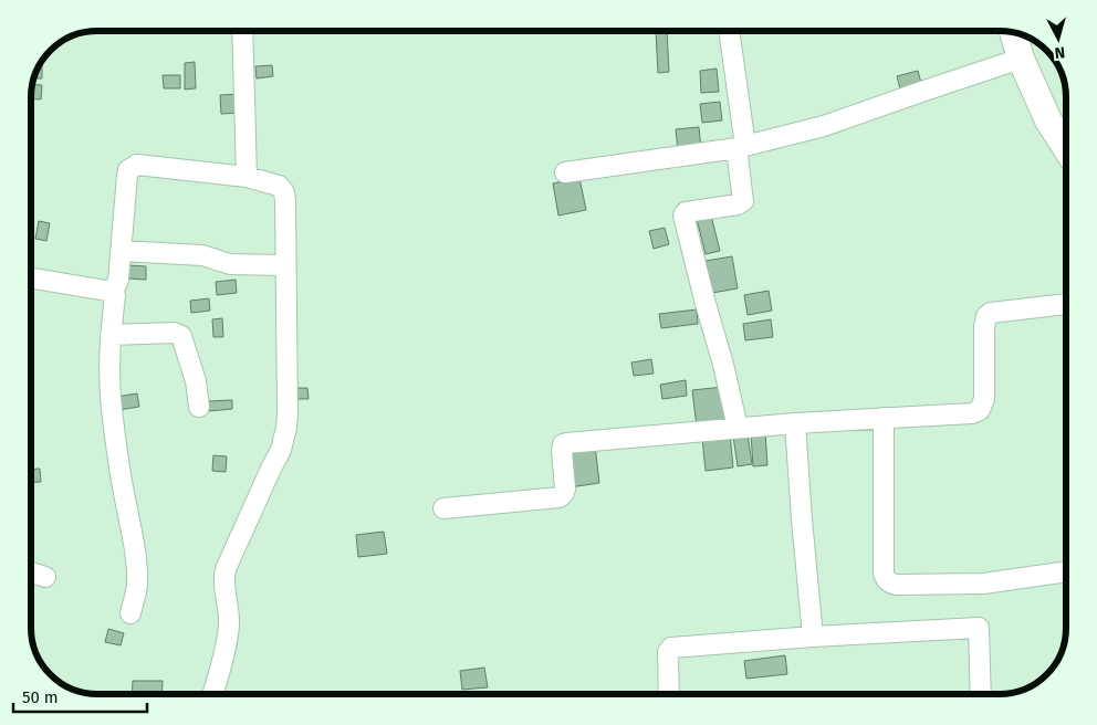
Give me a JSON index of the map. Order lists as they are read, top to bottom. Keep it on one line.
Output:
{"scale_bar":"50 m","north":"bottom"}
